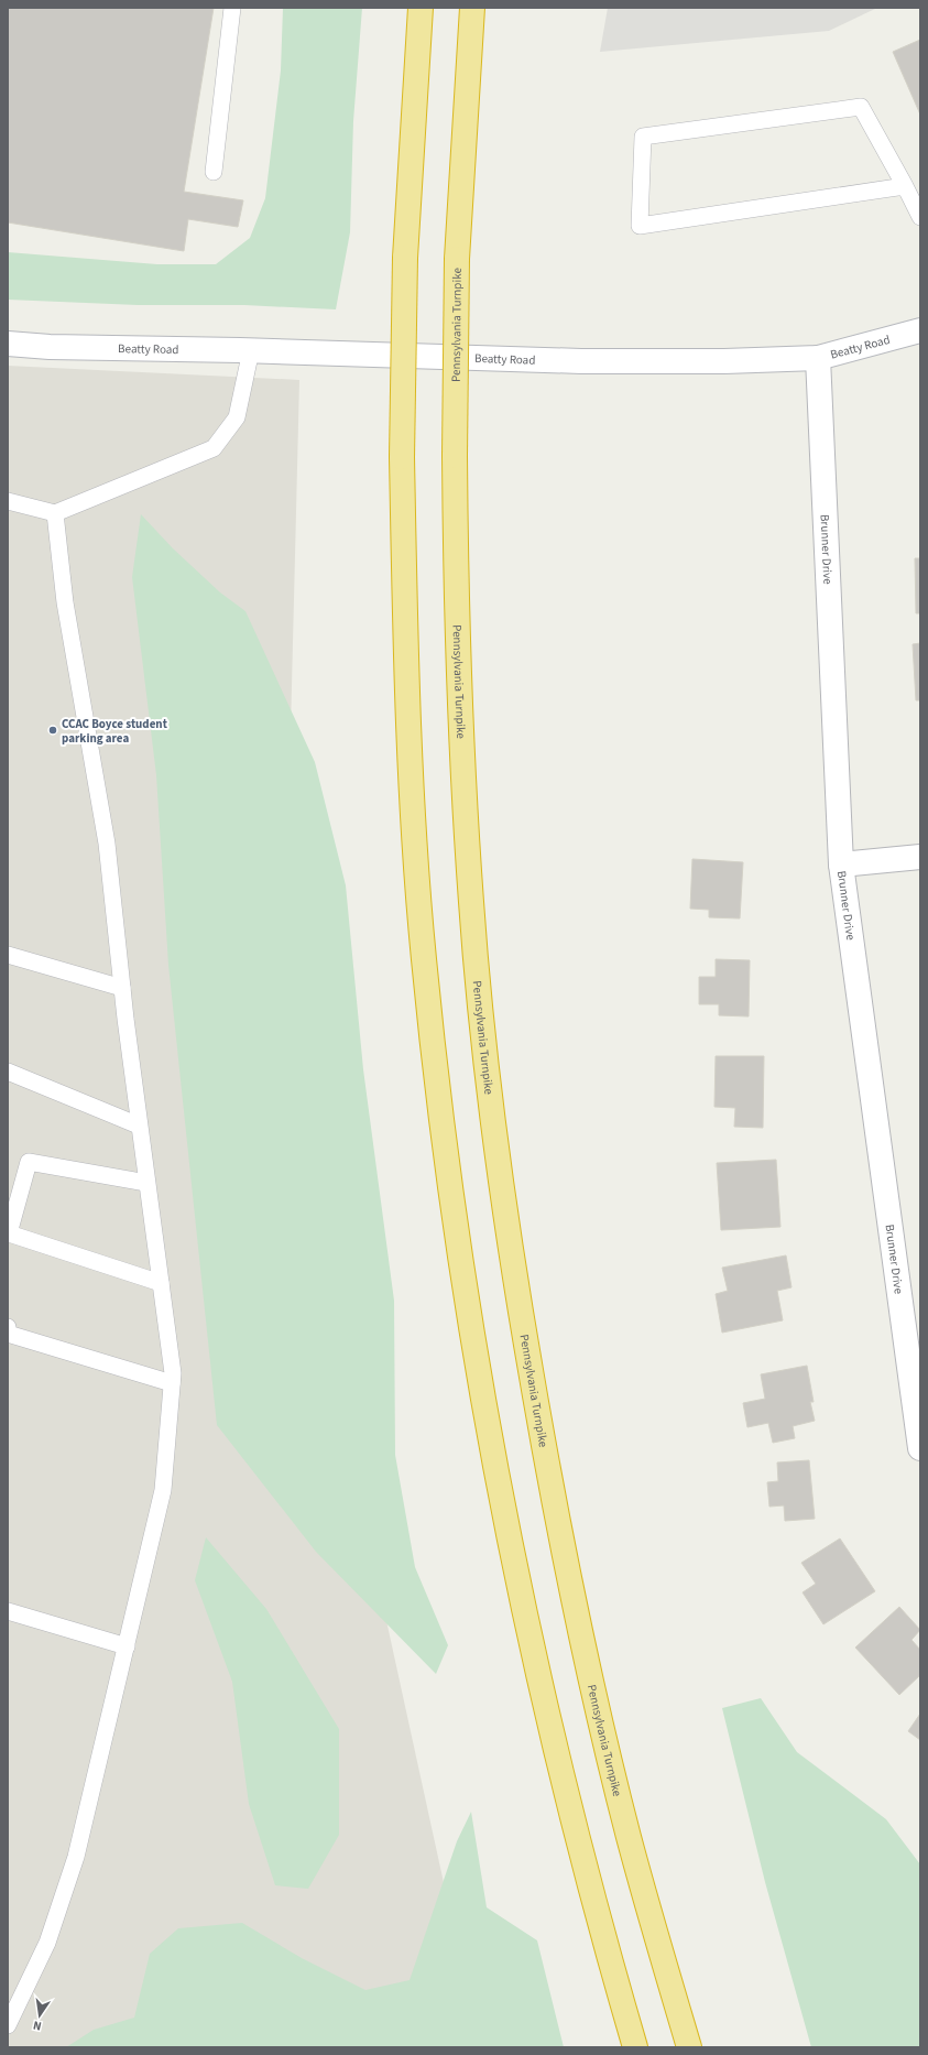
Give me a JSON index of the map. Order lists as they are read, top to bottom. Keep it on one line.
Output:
{"streets":{"highway":["Pennsylvania Turnpike"],"street":["Beatty Road","Brunner Drive"]},"crossings":[["Beatty Road","Brunner Drive"]],"places":["CCAC Boyce student parking area"],"north":"bottom"}
